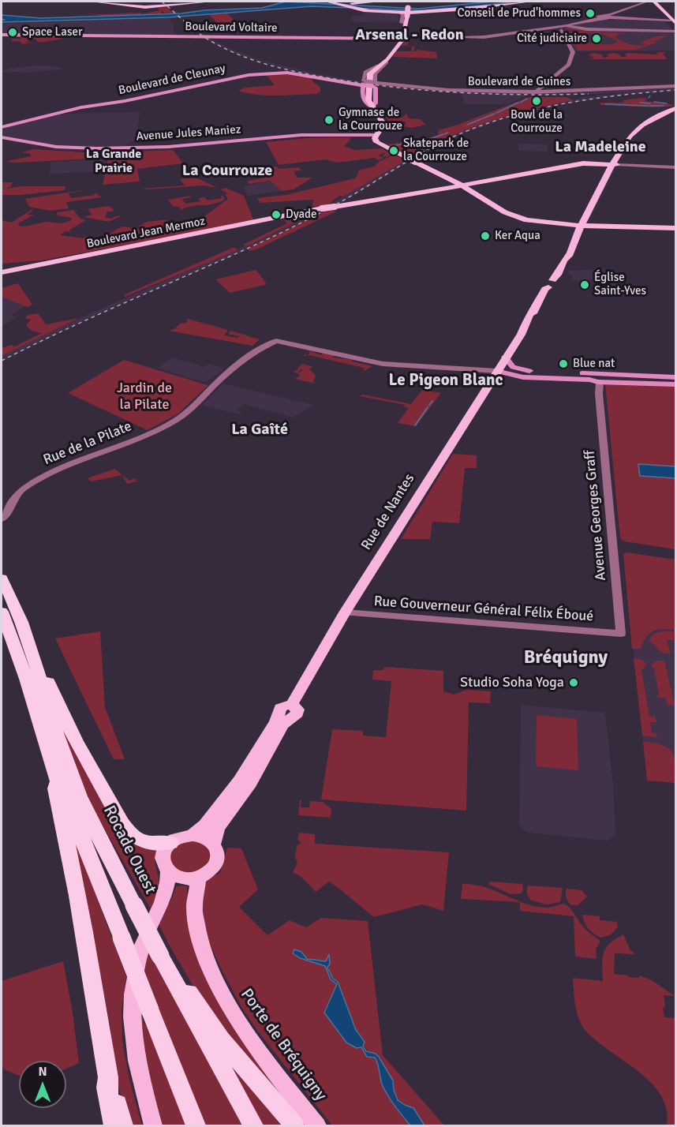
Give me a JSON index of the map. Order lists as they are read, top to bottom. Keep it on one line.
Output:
{"streets":{"highway":["Rocade Ouest"],"main road":["Boulevard Voltaire","Boulevard de Cleunay","Avenue Jules Maniez","Boulevard Jean Mermoz","Rue de Nantes","Porte de Bréquigny"],"street":["Boulevard de Guines","Rue de la Pilate","Avenue Georges Graff","Rue Gouverneur Général Félix Éboué"]},"crossings":[["Boulevard de Cleunay","Boulevard de Guines"],["Boulevard Jean Mermoz","Rue de Nantes"],["Rue de la Pilate","Rue de Nantes"],["Rue de Nantes","Rue Gouverneur Général Félix Éboué"],["Rue de Nantes","Porte de Bréquigny"],["Avenue Georges Graff","Rue Gouverneur Général Félix Éboué"]],"districts":["Arsenal - Redon","La Madeleine","La Grande Prairie","La Courrouze","Le Pigeon Blanc","La Gaîté","Bréquigny"],"parks":["Jardin de la Pilate"],"places":["Conseil de Prud'hommes","Space Laser","Cité judiciaire","Bowl de la Courrouze","Gymnase de la Courrouze","Skatepark de la Courrouze","Dyade","Ker Aqua","Église Saint-Yves","Blue nat","Studio Soha Yoga"],"north":"top"}
